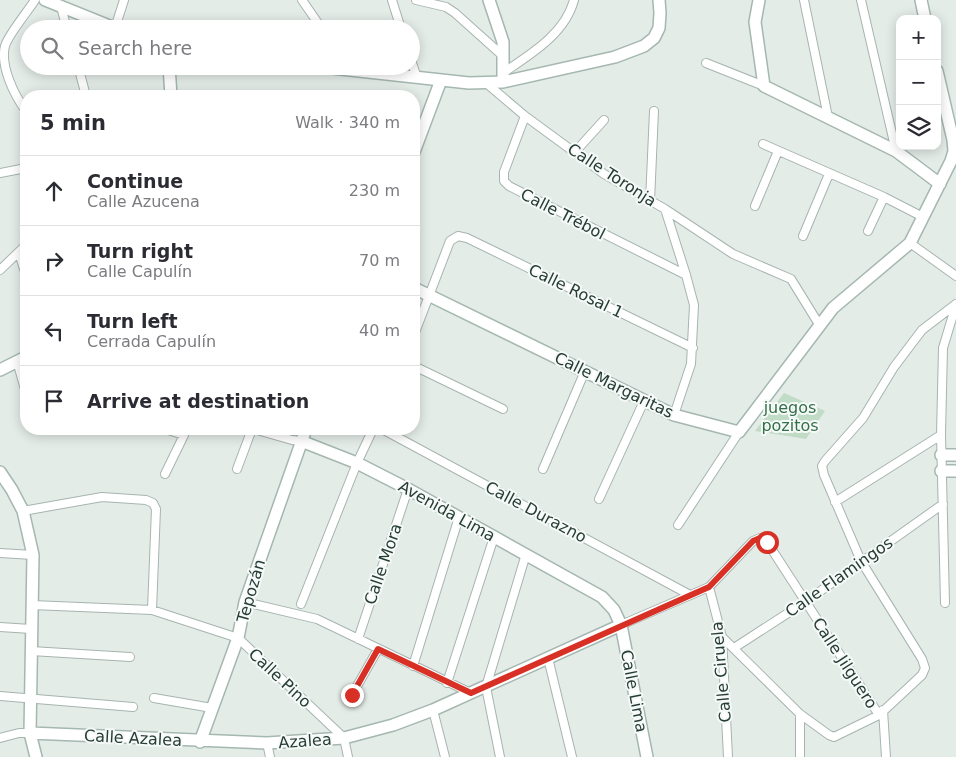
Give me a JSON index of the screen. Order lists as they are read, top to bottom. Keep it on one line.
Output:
{"streets":{"street":["Calle Toronja","Calle Trébol","Calle Rosal 1","Calle Margaritas","Avenida Lima","Calle Durazno","Calle Mora","Calle Flamingos","Tepozán","Calle Jilguero","Calle Ciruela","Calle Pino","Calle Lima","Calle Azalea","Azalea"]},"crossings":[["Calle Toronja","Calle Trébol"],["Calle Toronja","Calle Rosal 1"],["Calle Toronja","Calle Margaritas"],["Calle Rosal 1","Calle Margaritas"],["Avenida Lima","Calle Mora"],["Avenida Lima","Tepozán"],["Avenida Lima","Calle Lima"],["Avenida Lima","Azalea"],["Calle Flamingos","Calle Jilguero"],["Tepozán","Calle Pino"],["Tepozán","Calle Azalea"],["Calle Jilguero","Calle Ciruela"],["Calle Pino","Azalea"],["Calle Lima","Azalea"],["Calle Azalea","Azalea"]],"parks":["juegos pozitos"],"page":{"map_buttons":["+","−"],"search":"Search here","heading":["5 min","Walk · 340 m"],"list":[["Continue","Calle Azucena","230 m"],["Turn right","Calle Capulín","70 m"],["Turn left","Cerrada Capulín","40 m"],"Arrive at destination"]}}
